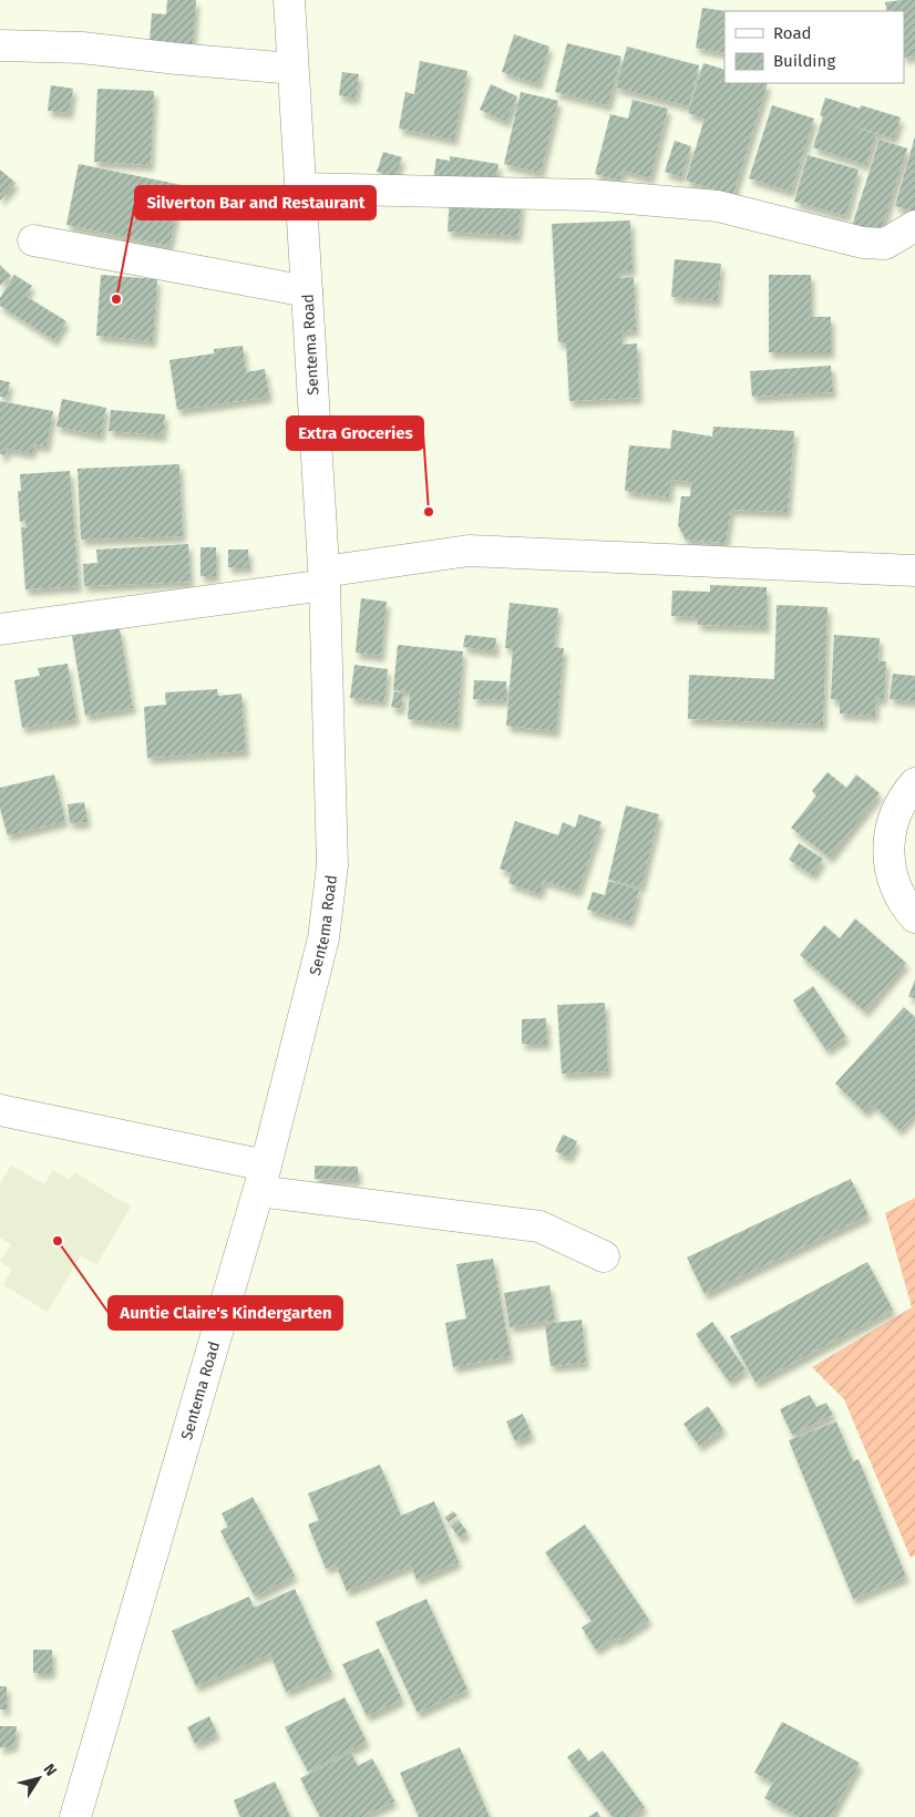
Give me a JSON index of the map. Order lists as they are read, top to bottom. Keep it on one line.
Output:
{"streets":{"street":["Sentema Road"]},"places":["Silverton Bar and Restaurant","Extra Groceries","Auntie Claire's Kindergarten"],"legend":["Road","Building"],"north":"top right"}
